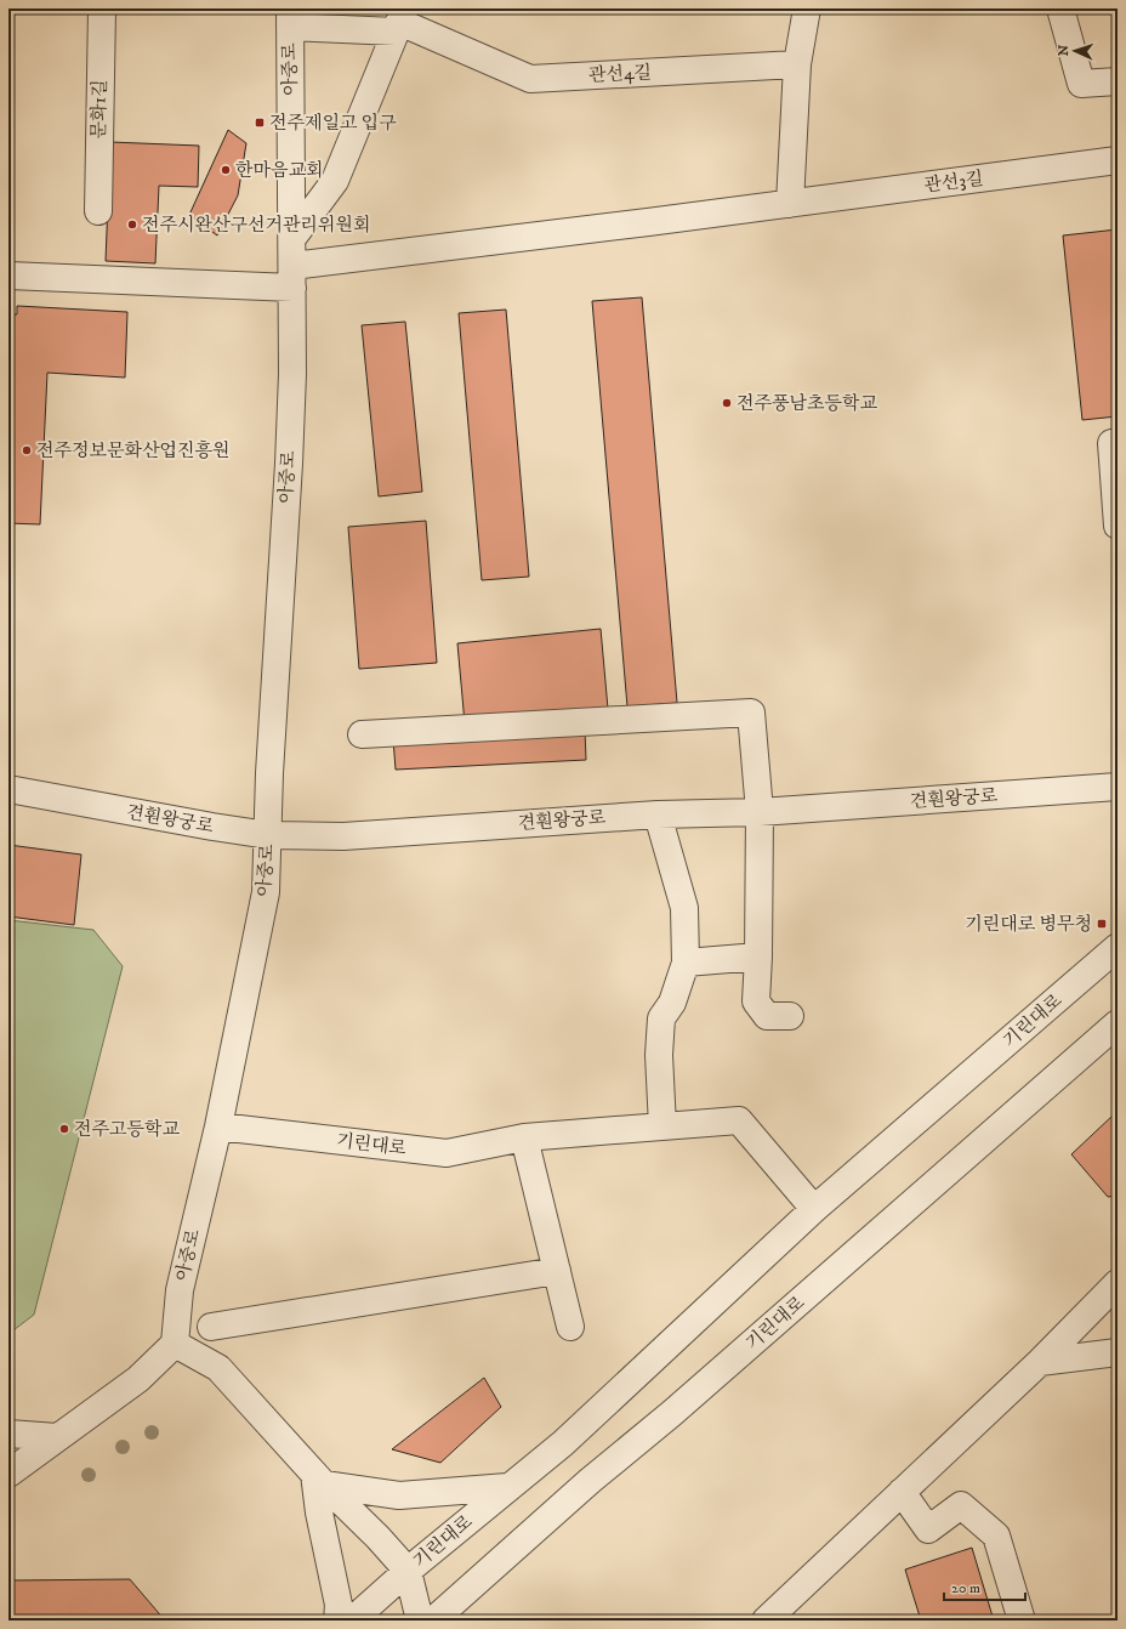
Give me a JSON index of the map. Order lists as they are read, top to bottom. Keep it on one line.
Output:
{"streets":{"street":["아중로","관선4길","문화1길","관선3길","견훤왕궁로","기린대로"]},"crossings":[["아중로","관선3길"],["아중로","견훤왕궁로"],["아중로","기린대로"]],"places":{"transit":["전주제일고 입구","기린대로 병무청"],"other":["한마음교회","전주시완산구선거관리위원회","전주풍남초등학교","전주정보문화산업진흥원","전주고등학교"]},"scale_bar":"20 m","north":"left"}
